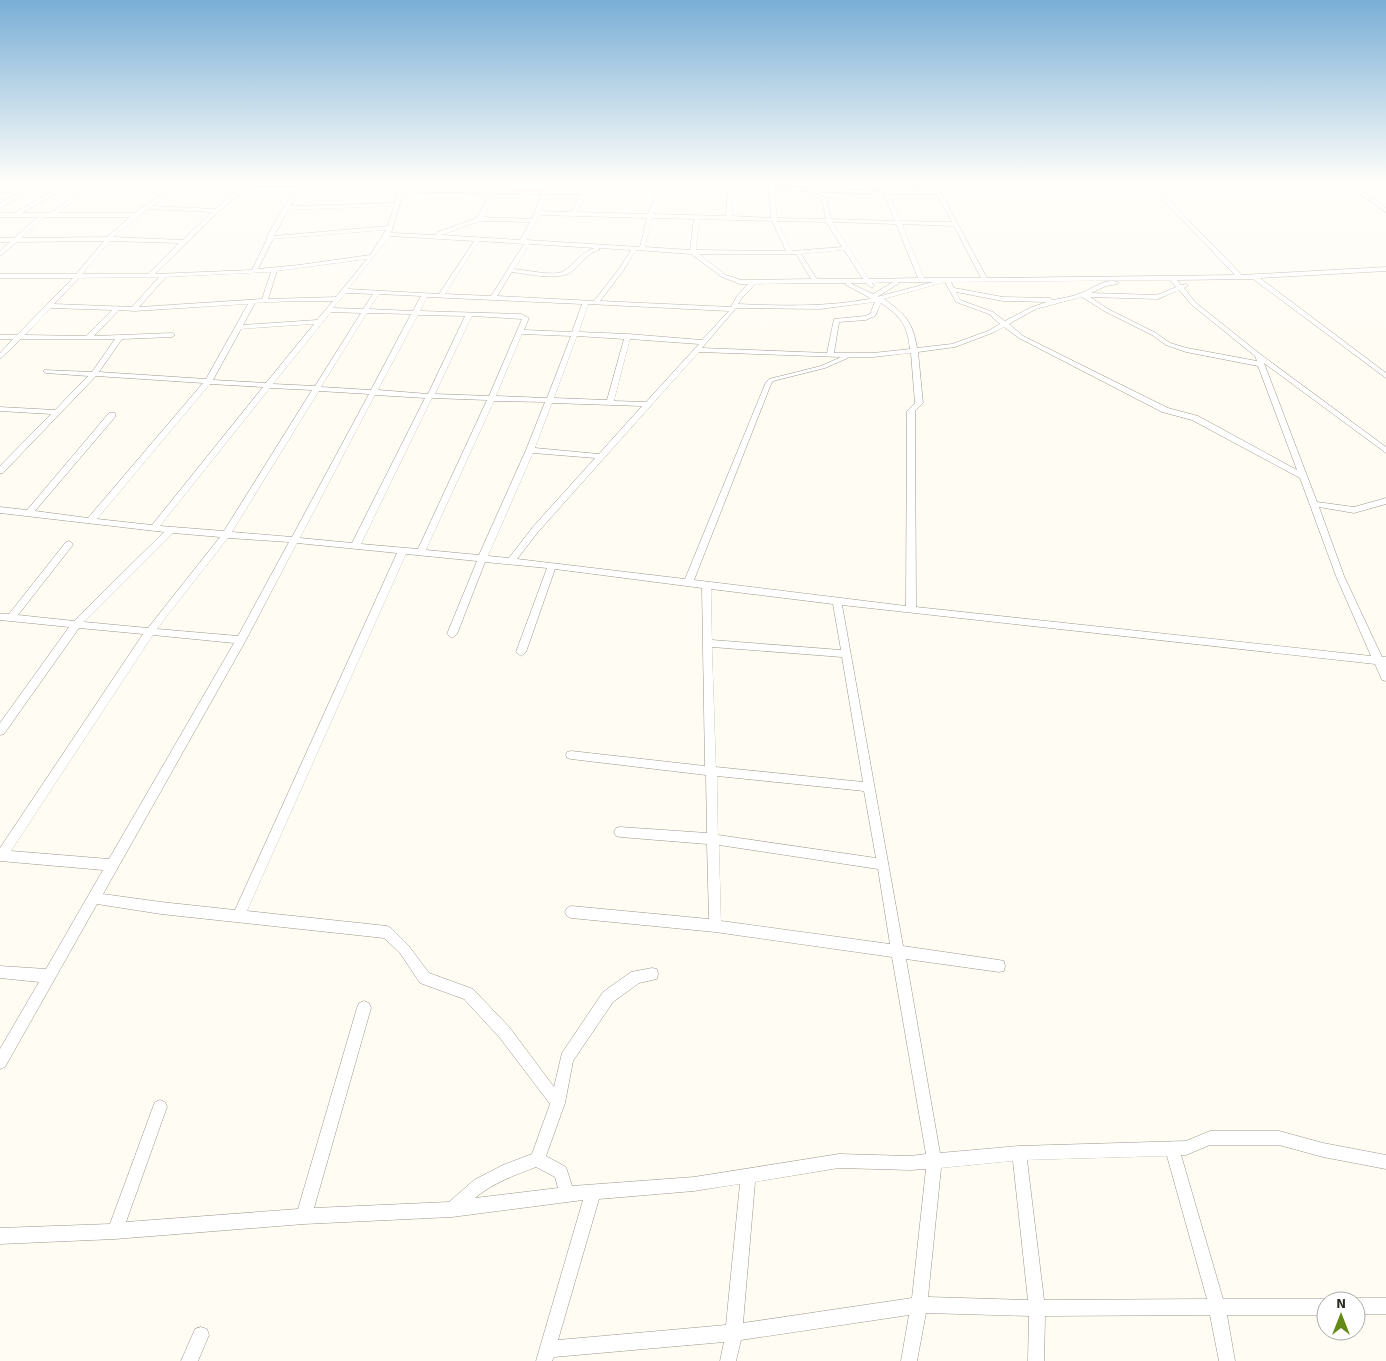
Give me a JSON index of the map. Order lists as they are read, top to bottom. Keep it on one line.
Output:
{"north":"top"}
